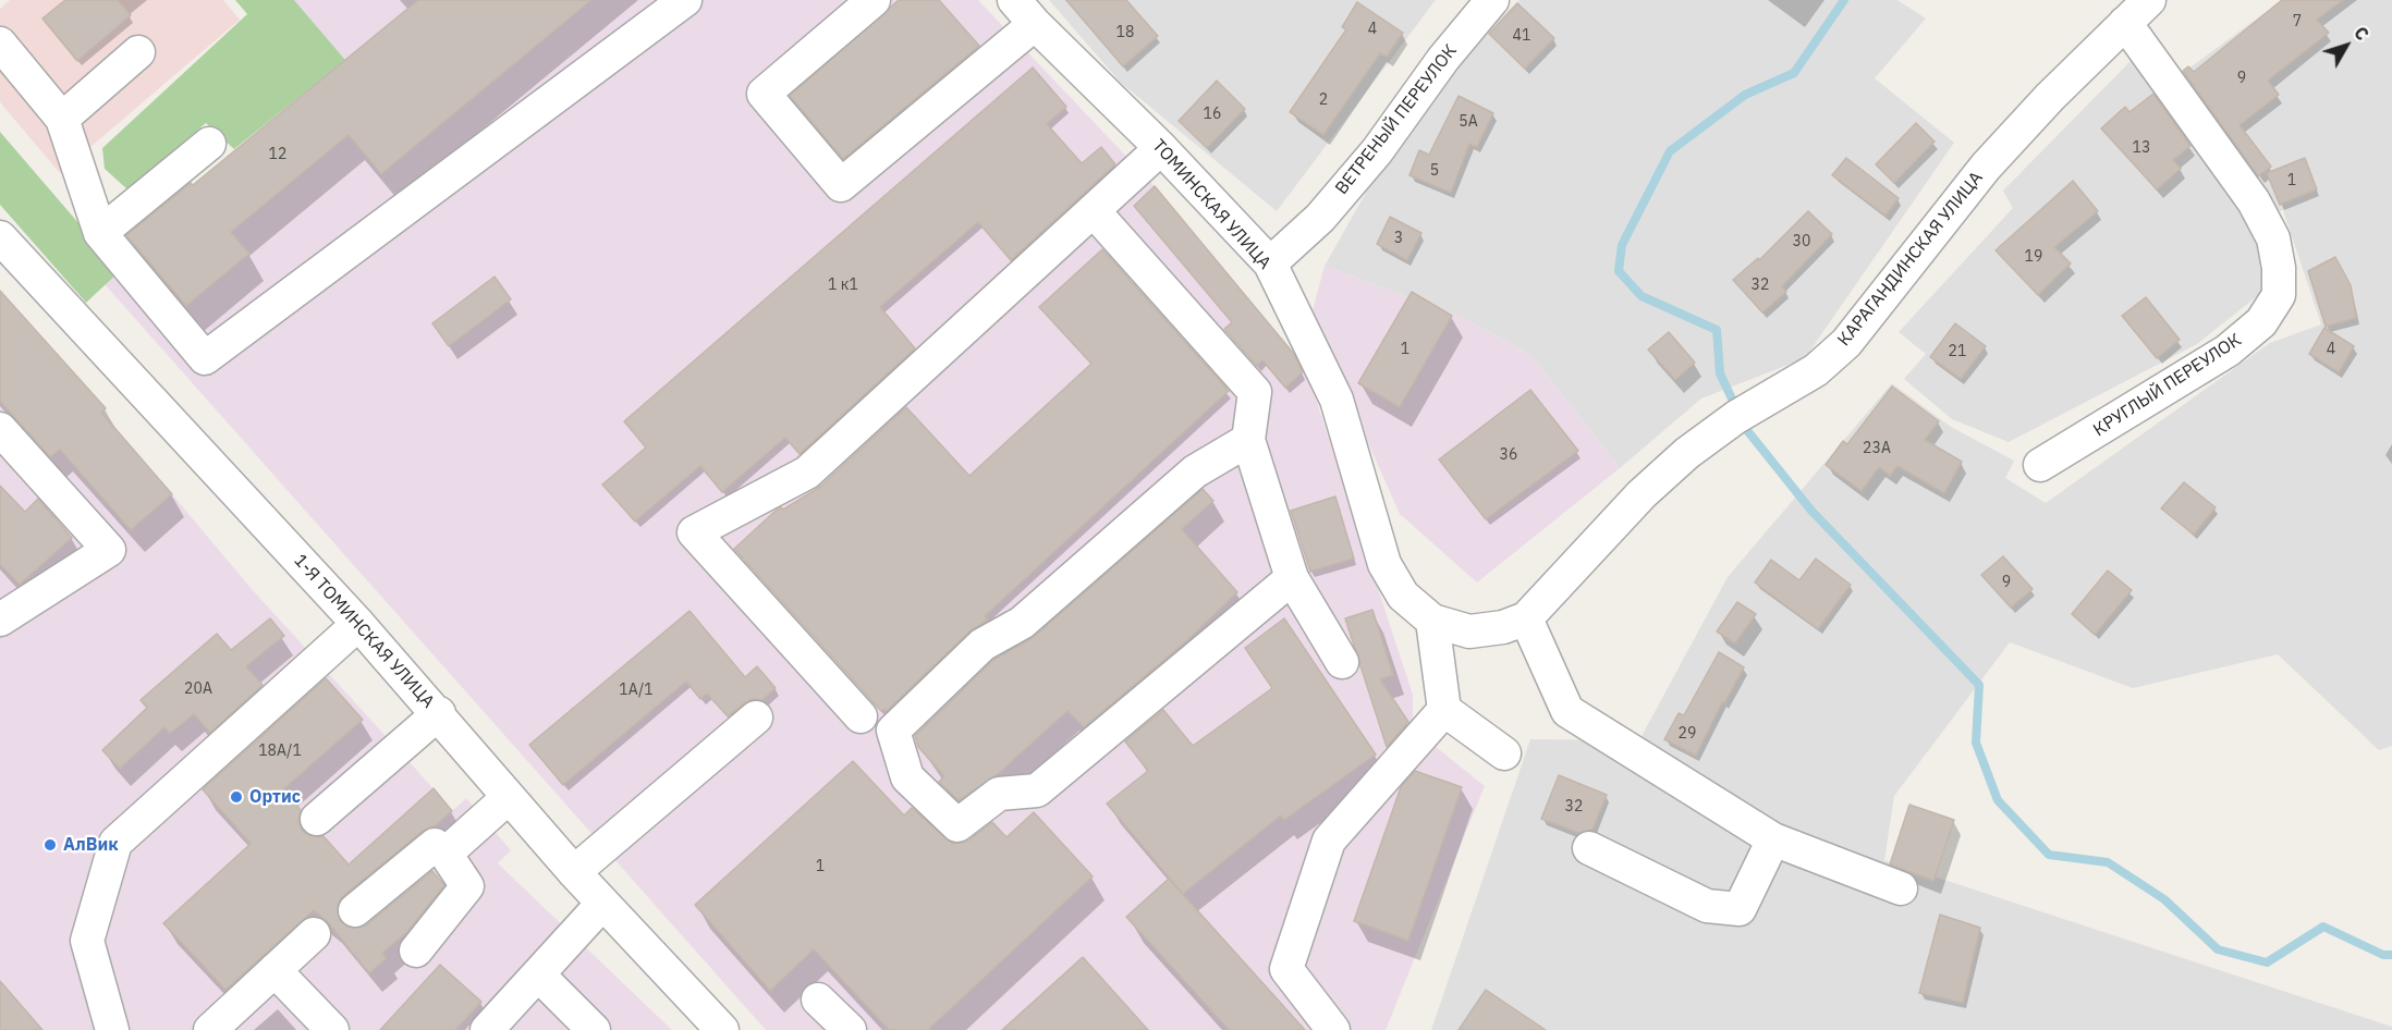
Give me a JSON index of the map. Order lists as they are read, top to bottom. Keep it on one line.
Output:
{"streets":{"street":["ВЕТРЕНЫЙ ПЕРЕУЛОК","ТОМИНСКАЯ УЛИЦА","КАРАГАНДИНСКАЯ УЛИЦА","КРУГЛЫЙ ПЕРЕУЛОК","1-Я ТОМИНСКАЯ УЛИЦА"]},"crossings":[["ВЕТРЕНЫЙ ПЕРЕУЛОК","ТОМИНСКАЯ УЛИЦА"],["ТОМИНСКАЯ УЛИЦА","КАРАГАНДИНСКАЯ УЛИЦА"],["КАРАГАНДИНСКАЯ УЛИЦА","КРУГЛЫЙ ПЕРЕУЛОК"]],"places":["Ортис","АлВик"],"house_numbers":["7","4","18","41","9","2","16","5А","13","12","5","1","3","30","19","1 к1","32","1","4","21","23А","36","9","20А","1А/1","29","18А/1","32","1"],"north":"top right"}
